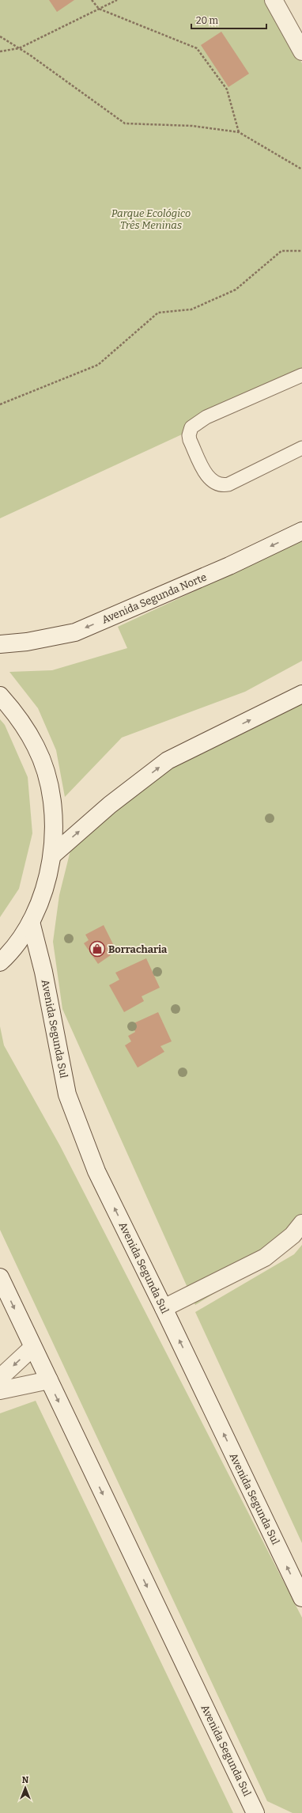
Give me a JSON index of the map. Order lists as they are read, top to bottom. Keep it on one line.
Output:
{"streets":{"main road":["Avenida Segunda Norte","Avenida Segunda Sul"]},"parks":["Parque Ecológico Três Meninas"],"places":{"shop":["Borracharia"]},"scale_bar":"20 m","north":"top"}
